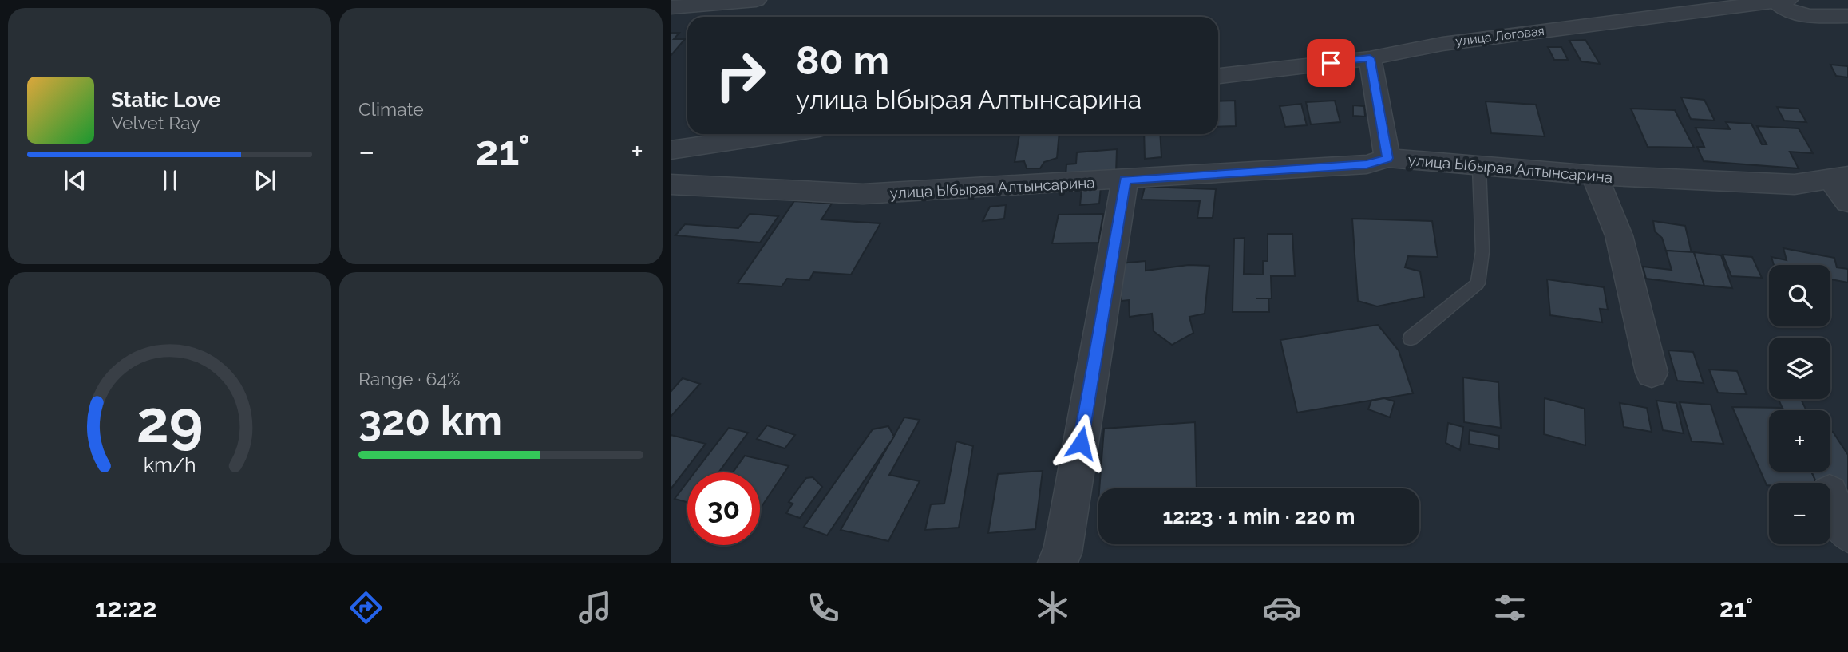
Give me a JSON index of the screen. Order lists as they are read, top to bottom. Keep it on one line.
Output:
{"streets":{"street":["улица Логовая","улица Ыбырая Алтынсарина"]},"page":{"tile":["Climate",["Range · 64%","320 km"]],"turn":["80 m","улица Ыбырая Алтынсарина"],"song":["Static Love","Velvet Ray"],"heat":["−","21°","+"],"map_buttons":["+","−"],"limit":"30","trip":"12:23 · 1 min · 220 m","tabs":["12:22","21°"],"gauge":["29","km/h"]}}
